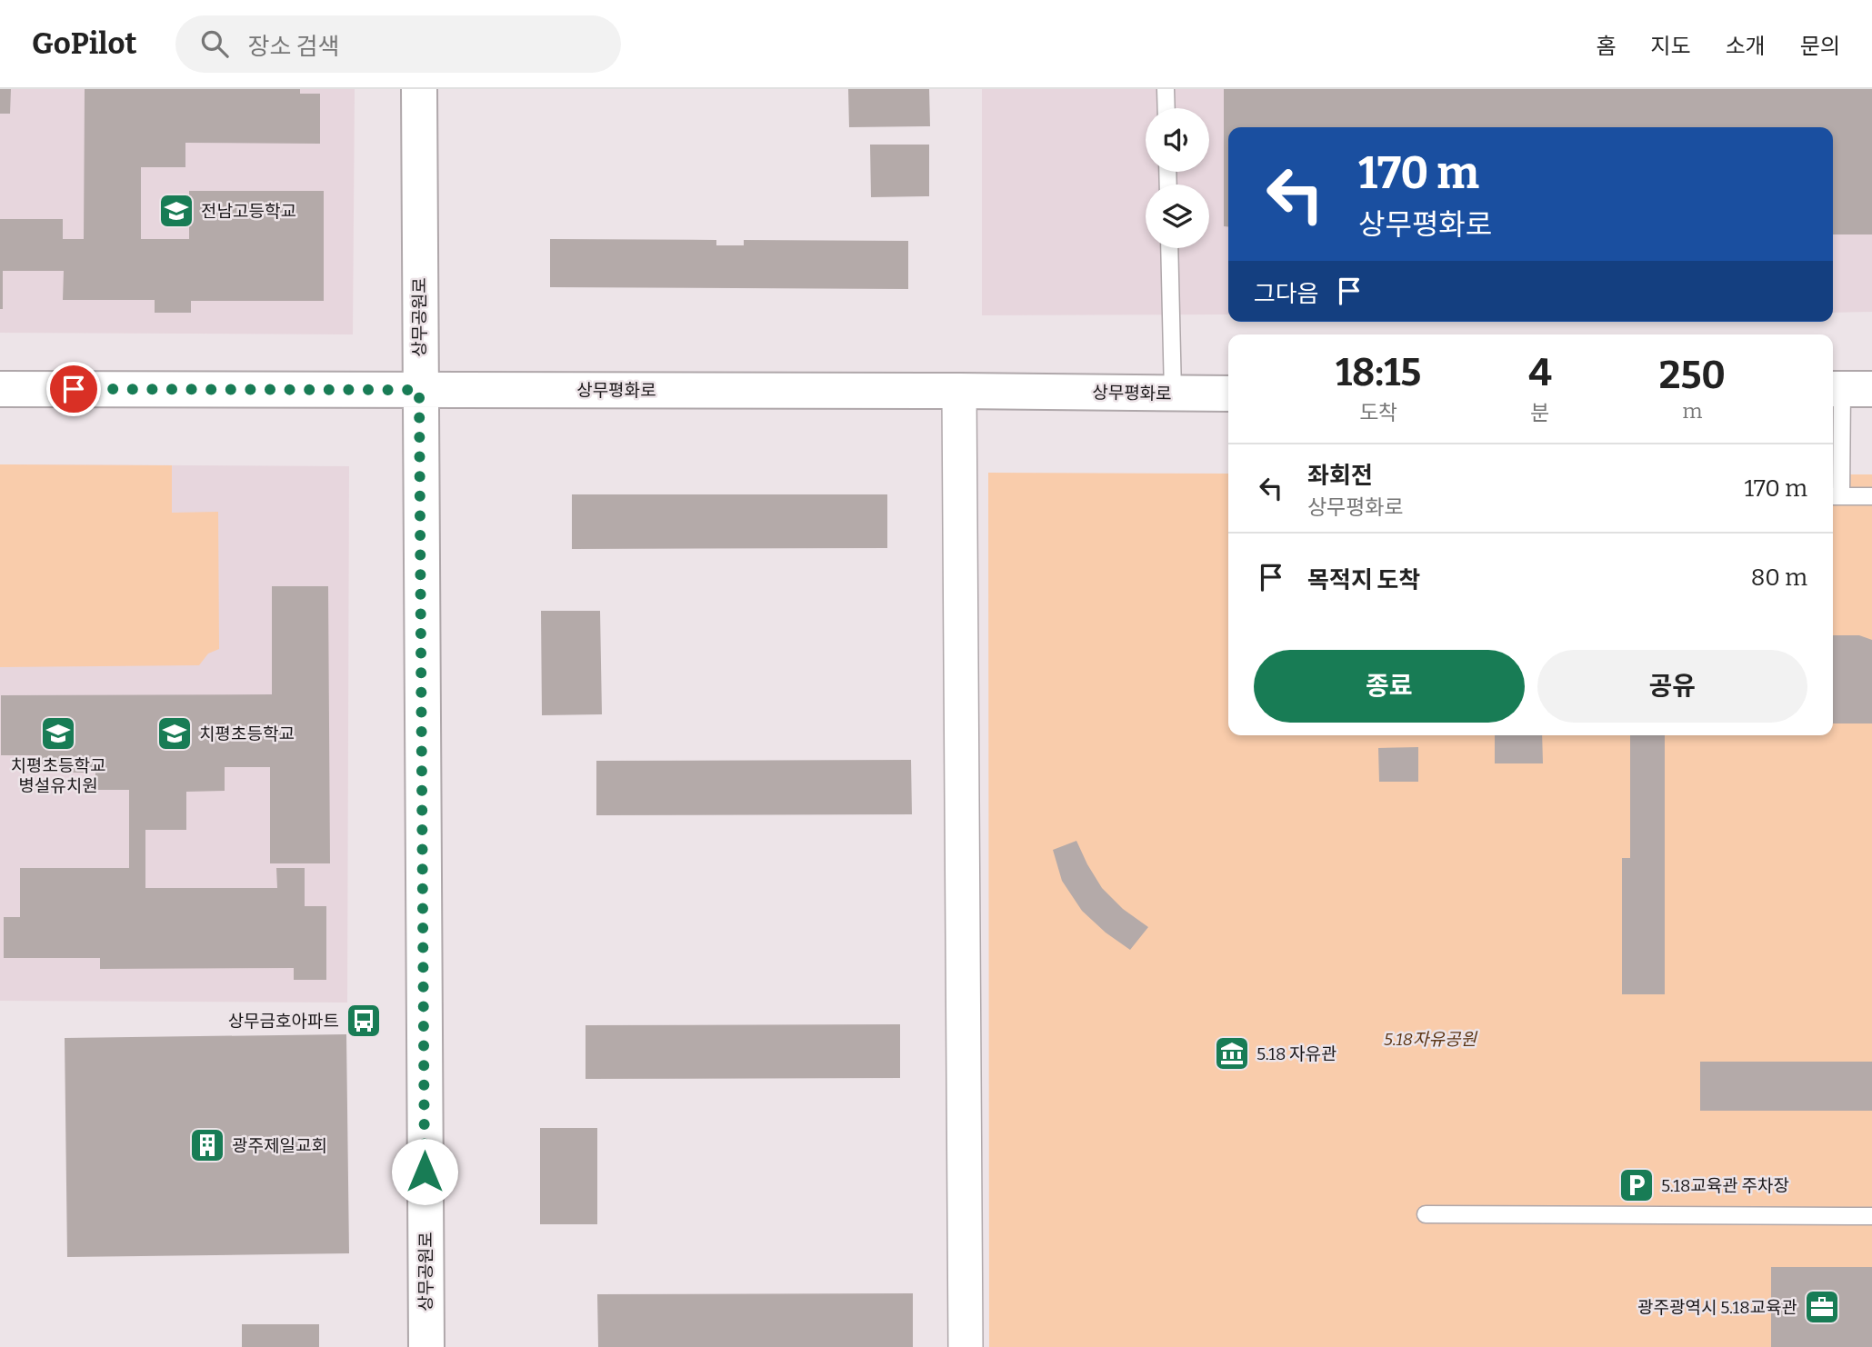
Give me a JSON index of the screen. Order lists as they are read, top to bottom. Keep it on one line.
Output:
{"streets":{"street":["상무공원로","상무평화로"]},"crossings":[["상무공원로","상무평화로"]],"parks":["5.18자유공원"],"places":{"school or university":["전남고등학교","치평초등학교 병설유치원","치평초등학교"],"bus stop":["상무금호아파트"],"museum":["5.18 자유관"],"building":["광주제일교회"],"parking":["5.18교육관 주차장"],"office":["광주광역시 5.18교육관"]},"page":{"header":"GoPilot","search":"장소 검색","nav":["홈","지도","소개","문의"],"turn":["170 m","상무평화로"],"then":"그다음","eta":["18:15","도착","4","분","250","m"],"list":[{"name":"좌회전","note":"상무평화로","value":"170 m"},{"name":"목적지 도착","value":"80 m"}],"buttons":["종료","공유"]}}
